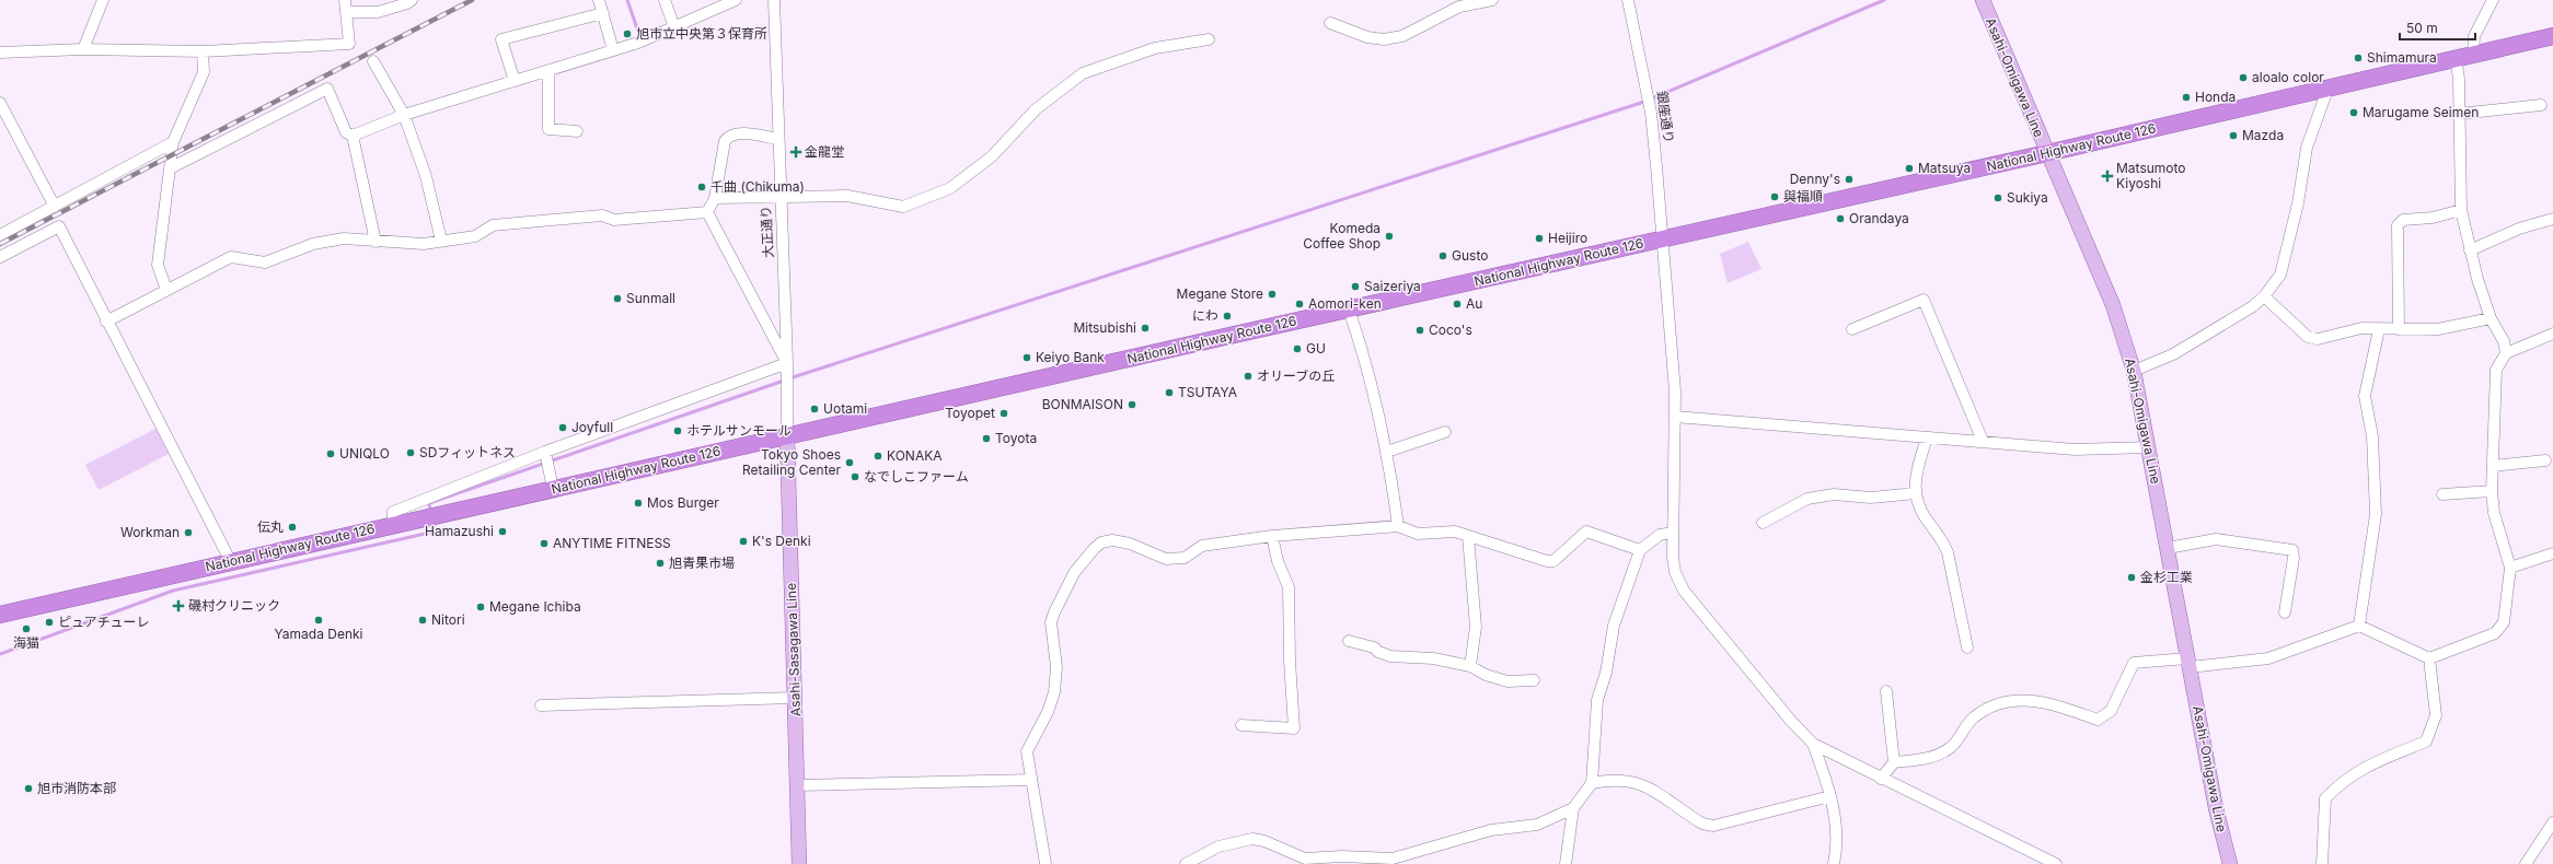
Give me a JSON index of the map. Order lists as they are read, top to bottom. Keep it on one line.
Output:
{"streets":{"highway":["National Highway Route 126"],"main road":["Asahi-Omigawa Line","Asahi-Sasagawa Line"],"street":["銀座通り","大正通り"]},"crossings":[["Asahi-Omigawa Line","National Highway Route 126"],["銀座通り","National Highway Route 126"],["National Highway Route 126","大正通り"],["National Highway Route 126","Asahi-Sasagawa Line"],["大正通り","Asahi-Sasagawa Line"]],"places":{"other":["旭市立中央第３保育所","Shimamura","aloalo color","Honda","Marugame Seimen","Mazda","Matsuya","Denny's","千曲 (Chikuma)","與福順","Sukiya","Orandaya","Komeda Coffee Shop","Heijiro","Gusto","Saizeriya","Megane Store","Sunmall","Aomori-ken","Au","にわ","Mitsubishi","Coco's","GU","Keiyo Bank","オリーブの丘","TSUTAYA","BONMAISON","Uotami","Toyopet","Joyfull","ホテルサンモール","Toyota","SDフィットネス","UNIQLO","KONAKA","Tokyo Shoes Retailing Center","なでしこファーム","Mos Burger","伝丸","Hamazushi","Workman","K's Denki","ANYTIME FITNESS","旭青果市場","金杉工業","Megane Ichiba","Yamada Denki","Nitori","ピュアチューレ","海猫","旭市消防本部"],"health":["金龍堂","Matsumoto Kiyoshi","磯村クリニック"]},"scale_bar":"50 m"}
